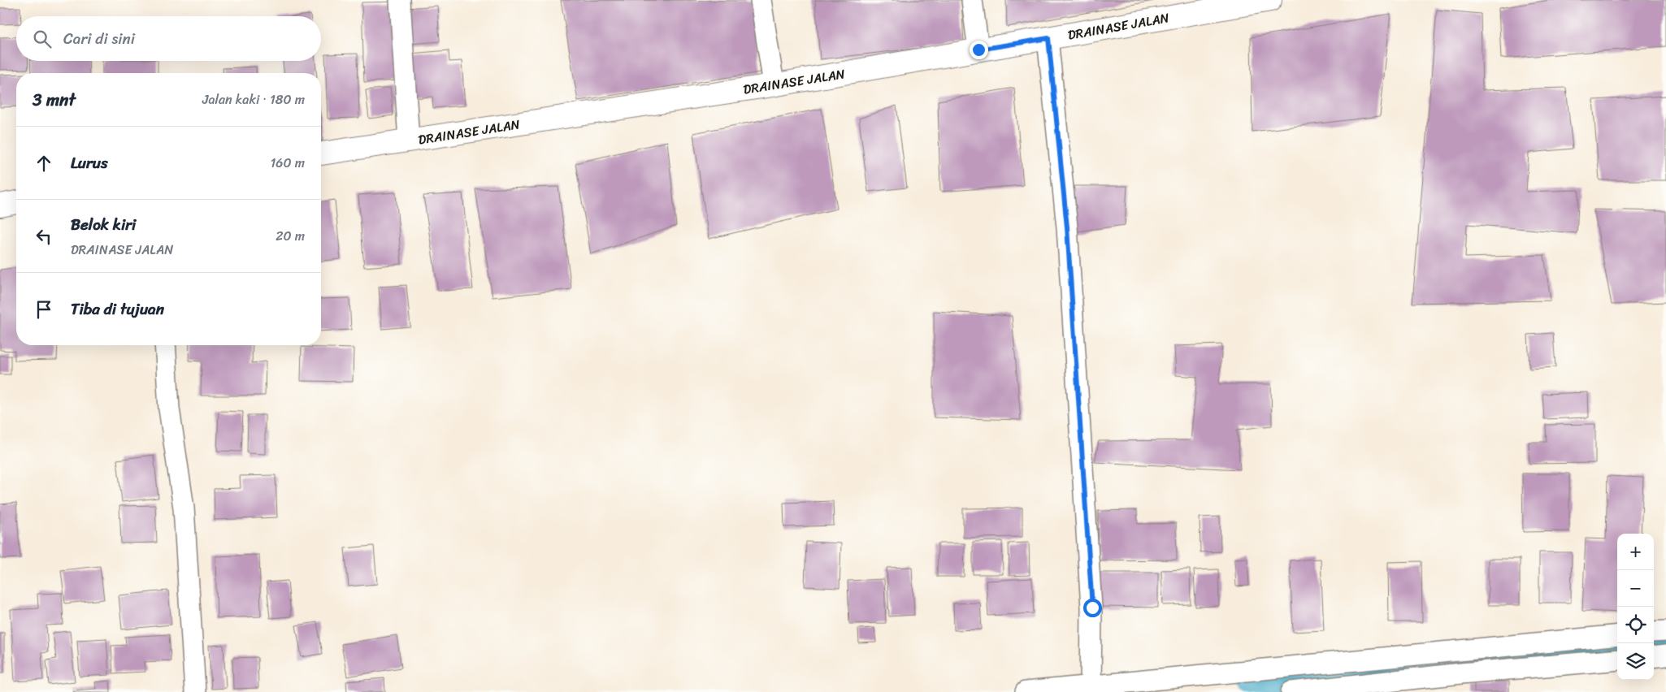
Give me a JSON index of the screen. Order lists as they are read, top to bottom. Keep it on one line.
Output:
{"streets":{"street":["DRAINASE JALAN"]},"page":{"search":"Cari di sini","heading":["3 mnt","Jalan kaki · 180 m"],"list":[["Lurus","160 m"],["Belok kiri","DRAINASE JALAN","20 m"],"Tiba di tujuan"],"map_buttons":["+","−"]}}
